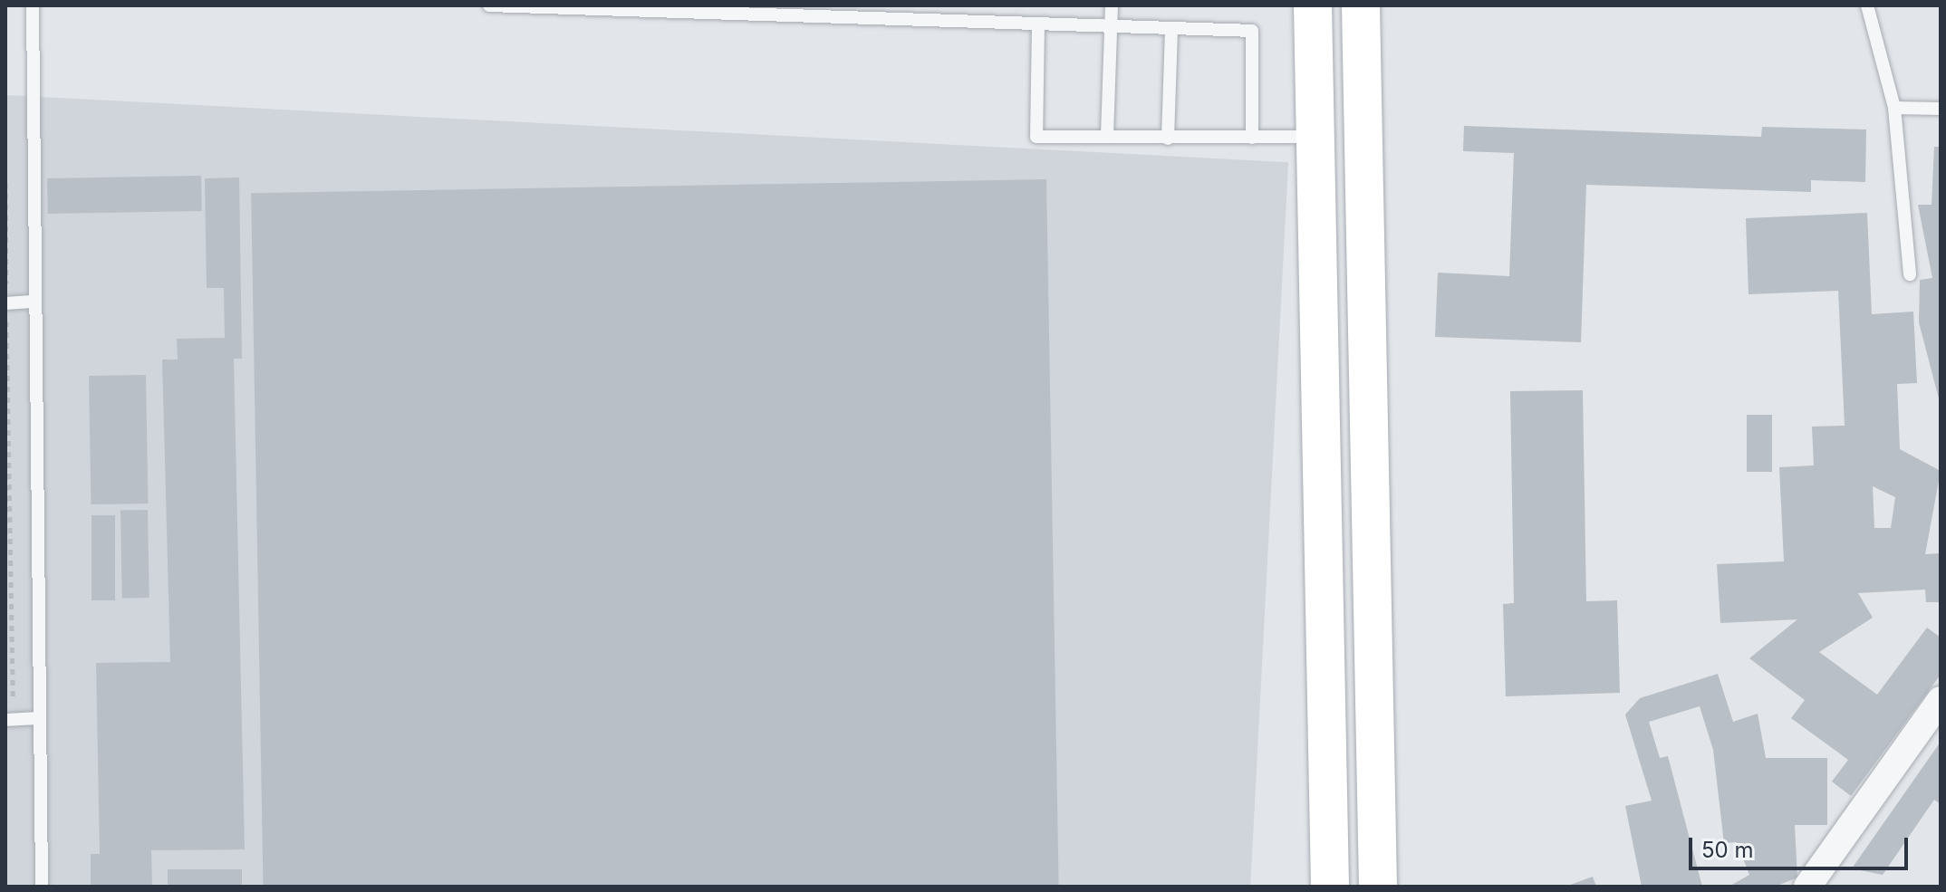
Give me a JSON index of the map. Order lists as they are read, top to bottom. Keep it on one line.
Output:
{"scale_bar":"50 m"}
